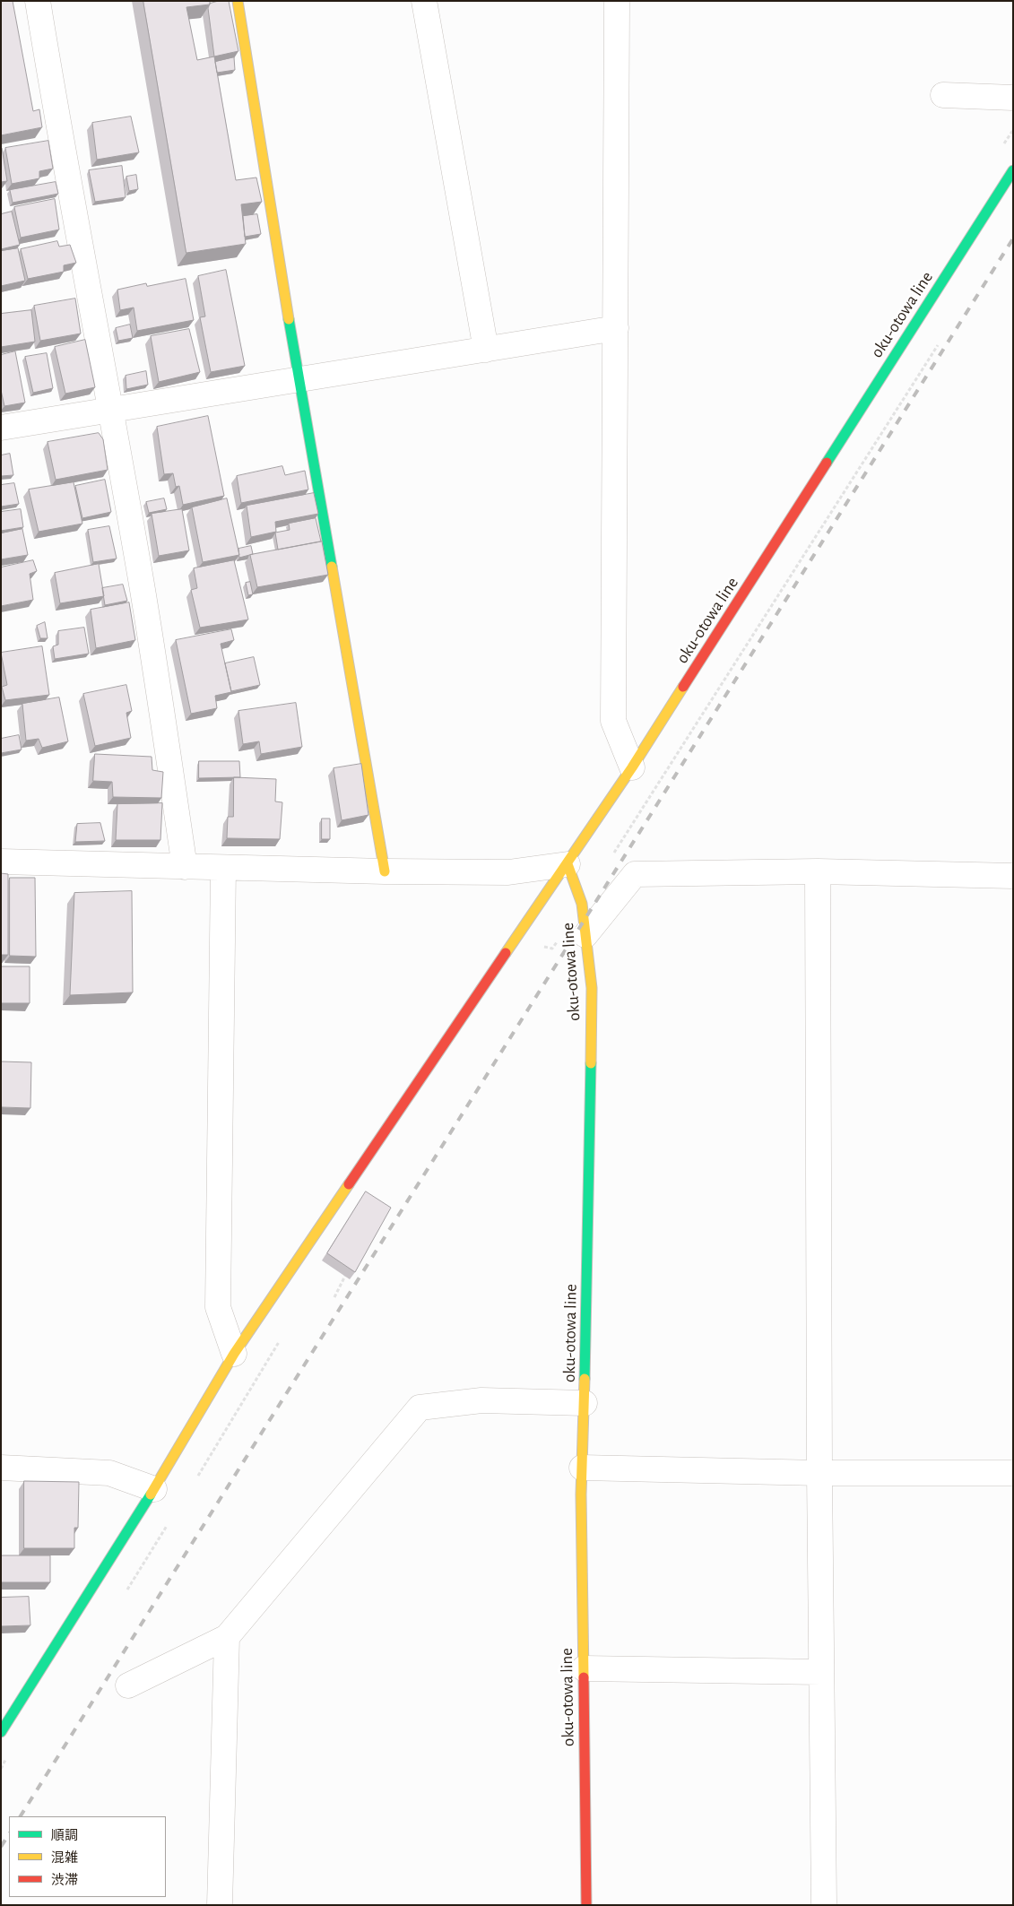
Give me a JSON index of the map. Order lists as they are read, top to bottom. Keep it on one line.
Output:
{"streets":{"street":["oku-otowa line"]},"legend":["順調","混雑","渋滞"]}
